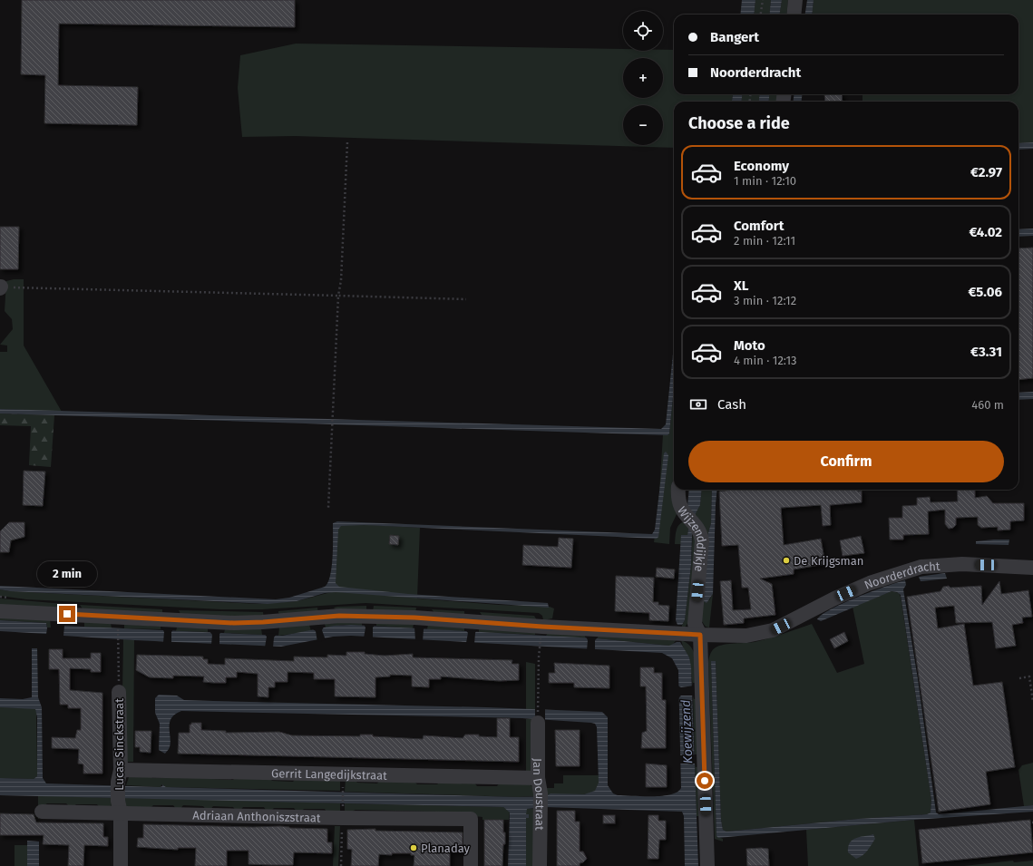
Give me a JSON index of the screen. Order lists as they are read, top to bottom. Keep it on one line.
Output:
{"streets":{"street":["Wijzenddijkje","Noorderdracht","Lucas Sinckstraat","Gerrit Langedijkstraat","Jan Doustraat","Adriaan Anthoniszstraat"]},"crossings":[["Wijzenddijkje","Noorderdracht"],["Lucas Sinckstraat","Gerrit Langedijkstraat"],["Lucas Sinckstraat","Adriaan Anthoniszstraat"],["Gerrit Langedijkstraat","Jan Doustraat"]],"water":["Koewijzend"],"places":["De Krijgsman","Planaday"],"page":{"map_buttons":["+","−"],"banner":["Bangert","Noorderdracht"],"heading":"Choose a ride","list":[{"name":"Economy","note":"1 min · 12:10","value":"€2.97"},{"name":"Comfort","note":"2 min · 12:11","value":"€4.02"},{"name":"XL","note":"3 min · 12:12","value":"€5.06"},{"name":"Moto","note":"4 min · 12:13","value":"€3.31"}],"pay":["Cash","460 m"],"buttons":"Confirm","bubble":"2 min"}}
